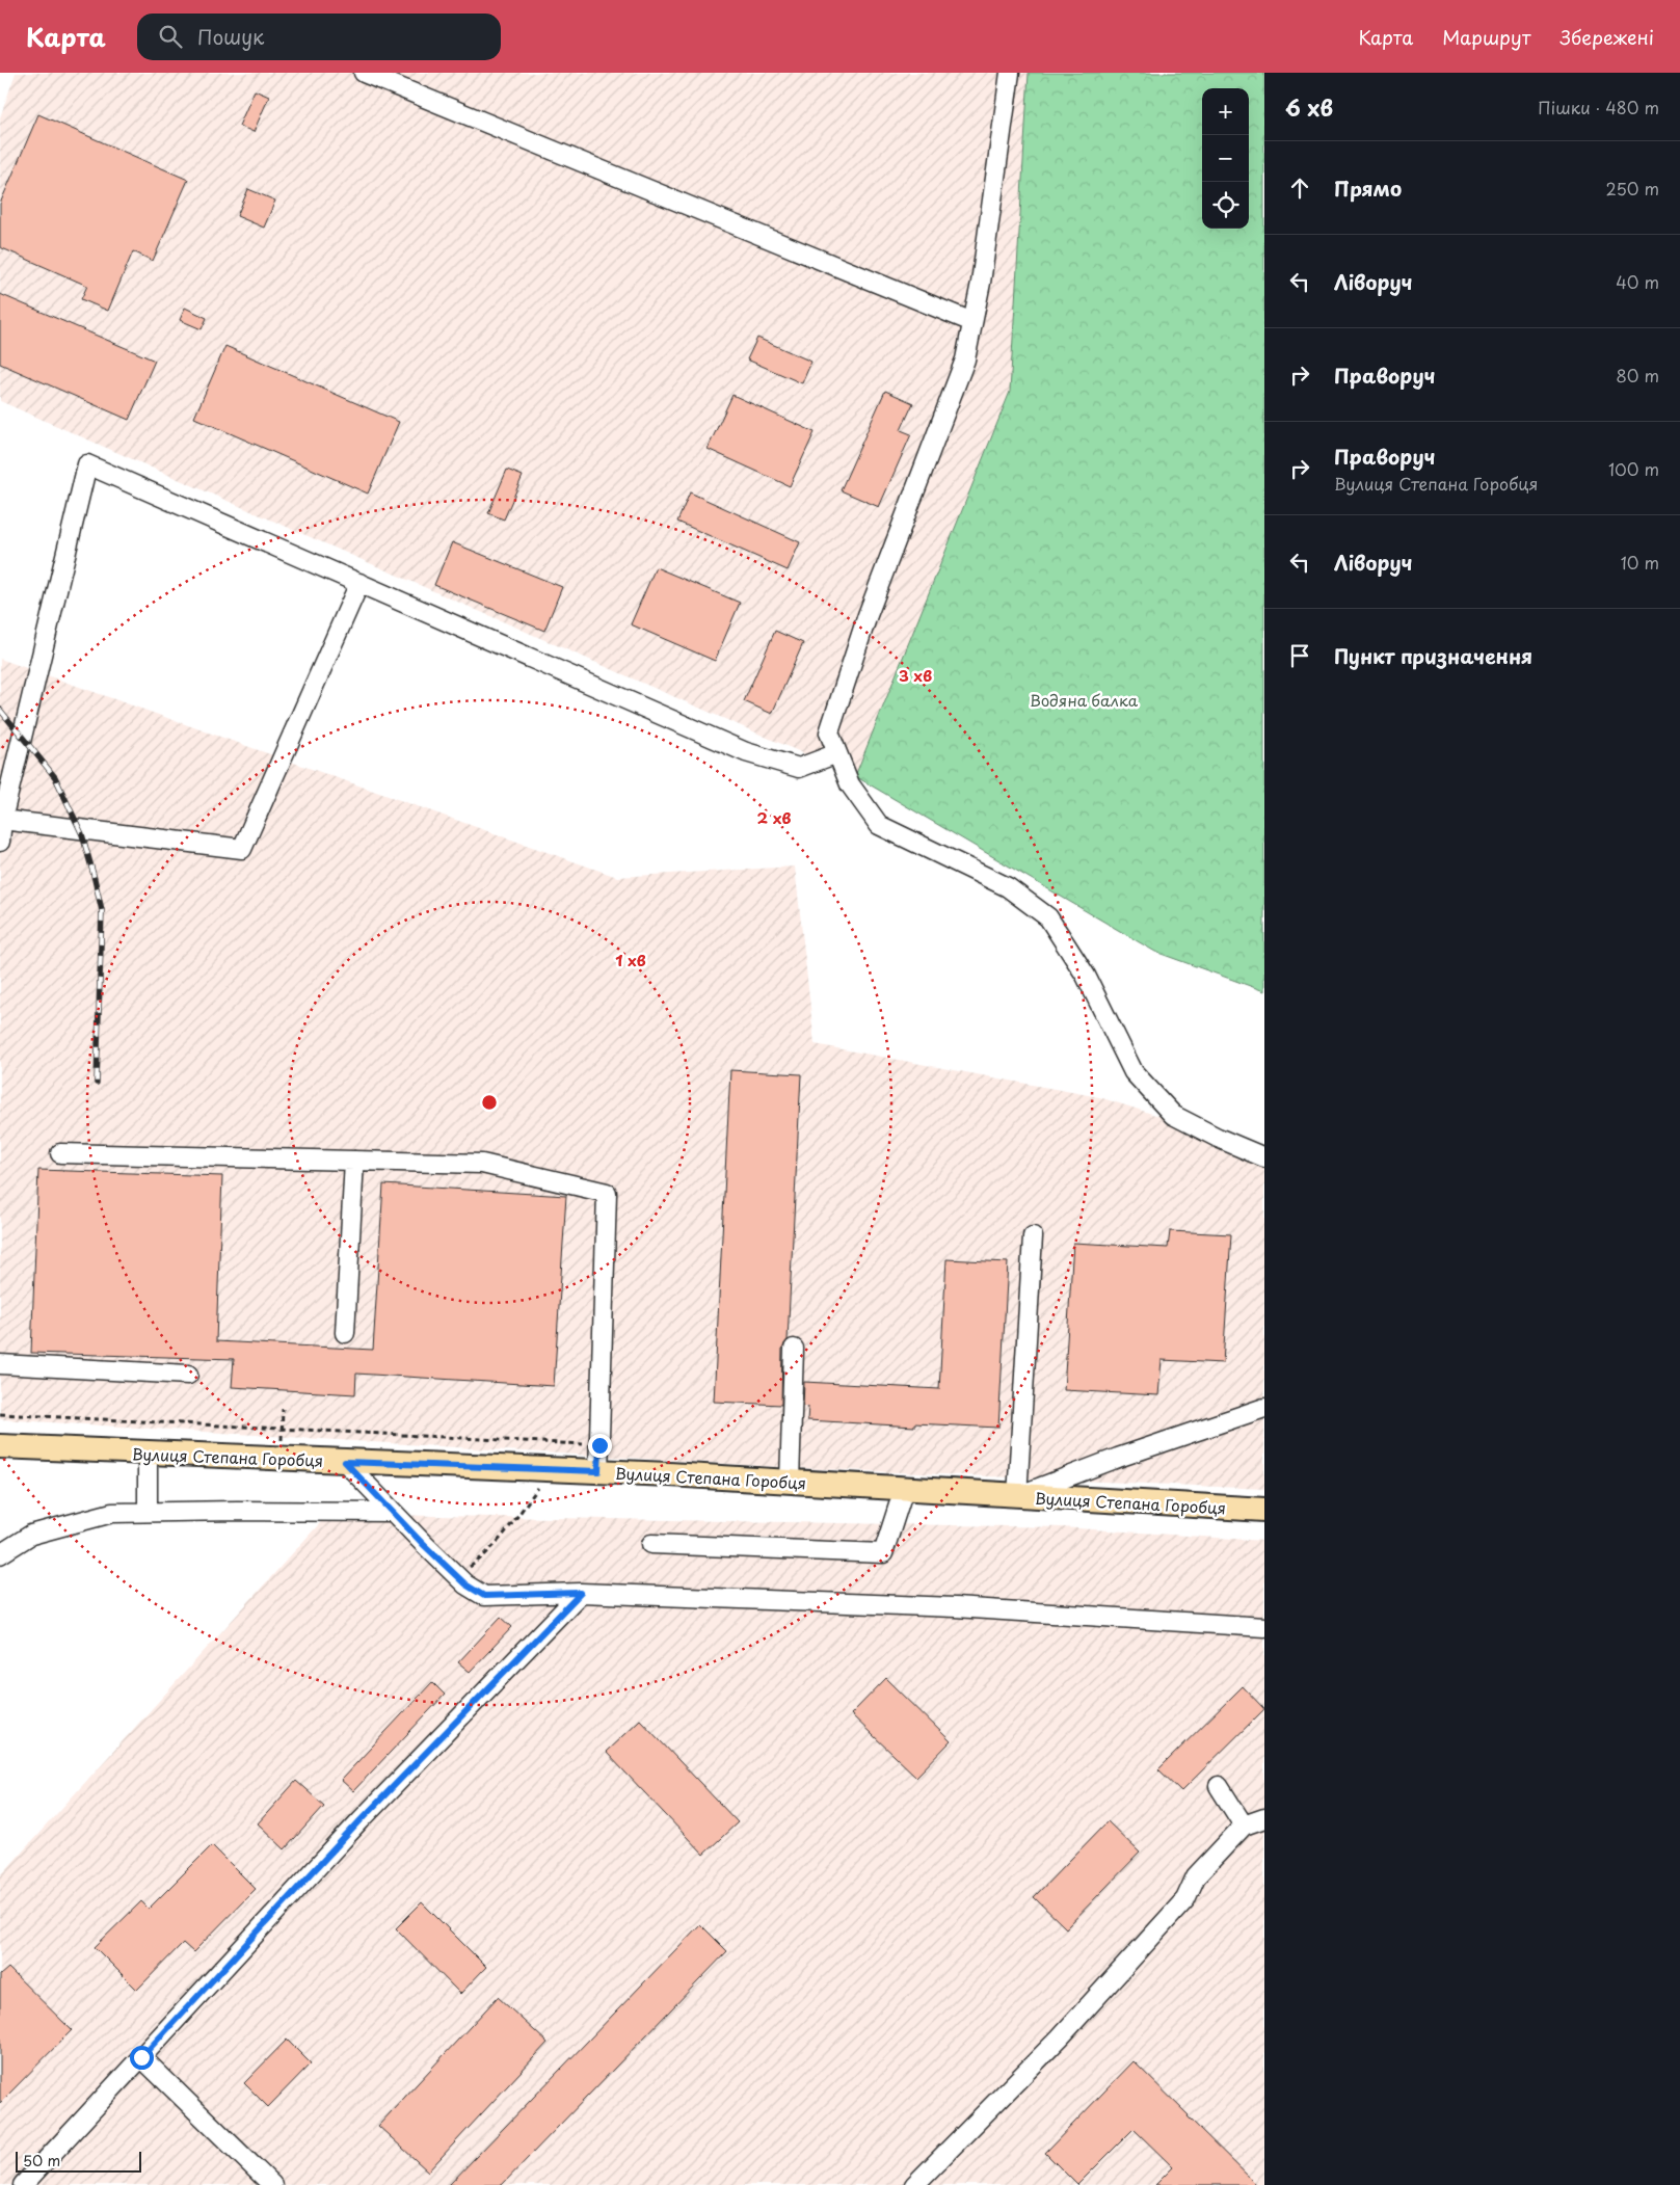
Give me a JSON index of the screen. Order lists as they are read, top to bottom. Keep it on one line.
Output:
{"streets":{"main road":["Вулиця Степана Горобця"]},"parks":["Водяна балка"],"scale_bar":"50 m","page":{"header":"Карта","search":"Пошук","nav":["Карта","Маршрут","Збережені"],"heading":["6 хв","Пішки · 480 m"],"map_buttons":["+","−"],"list":[["Прямо","250 m"],["Ліворуч","40 m"],["Праворуч","80 m"],["Праворуч","Вулиця Степана Горобця","100 m"],["Ліворуч","10 m"],"Пункт призначення"],"scale":"50 m"},"rings":["3 хв","2 хв","1 хв"]}
